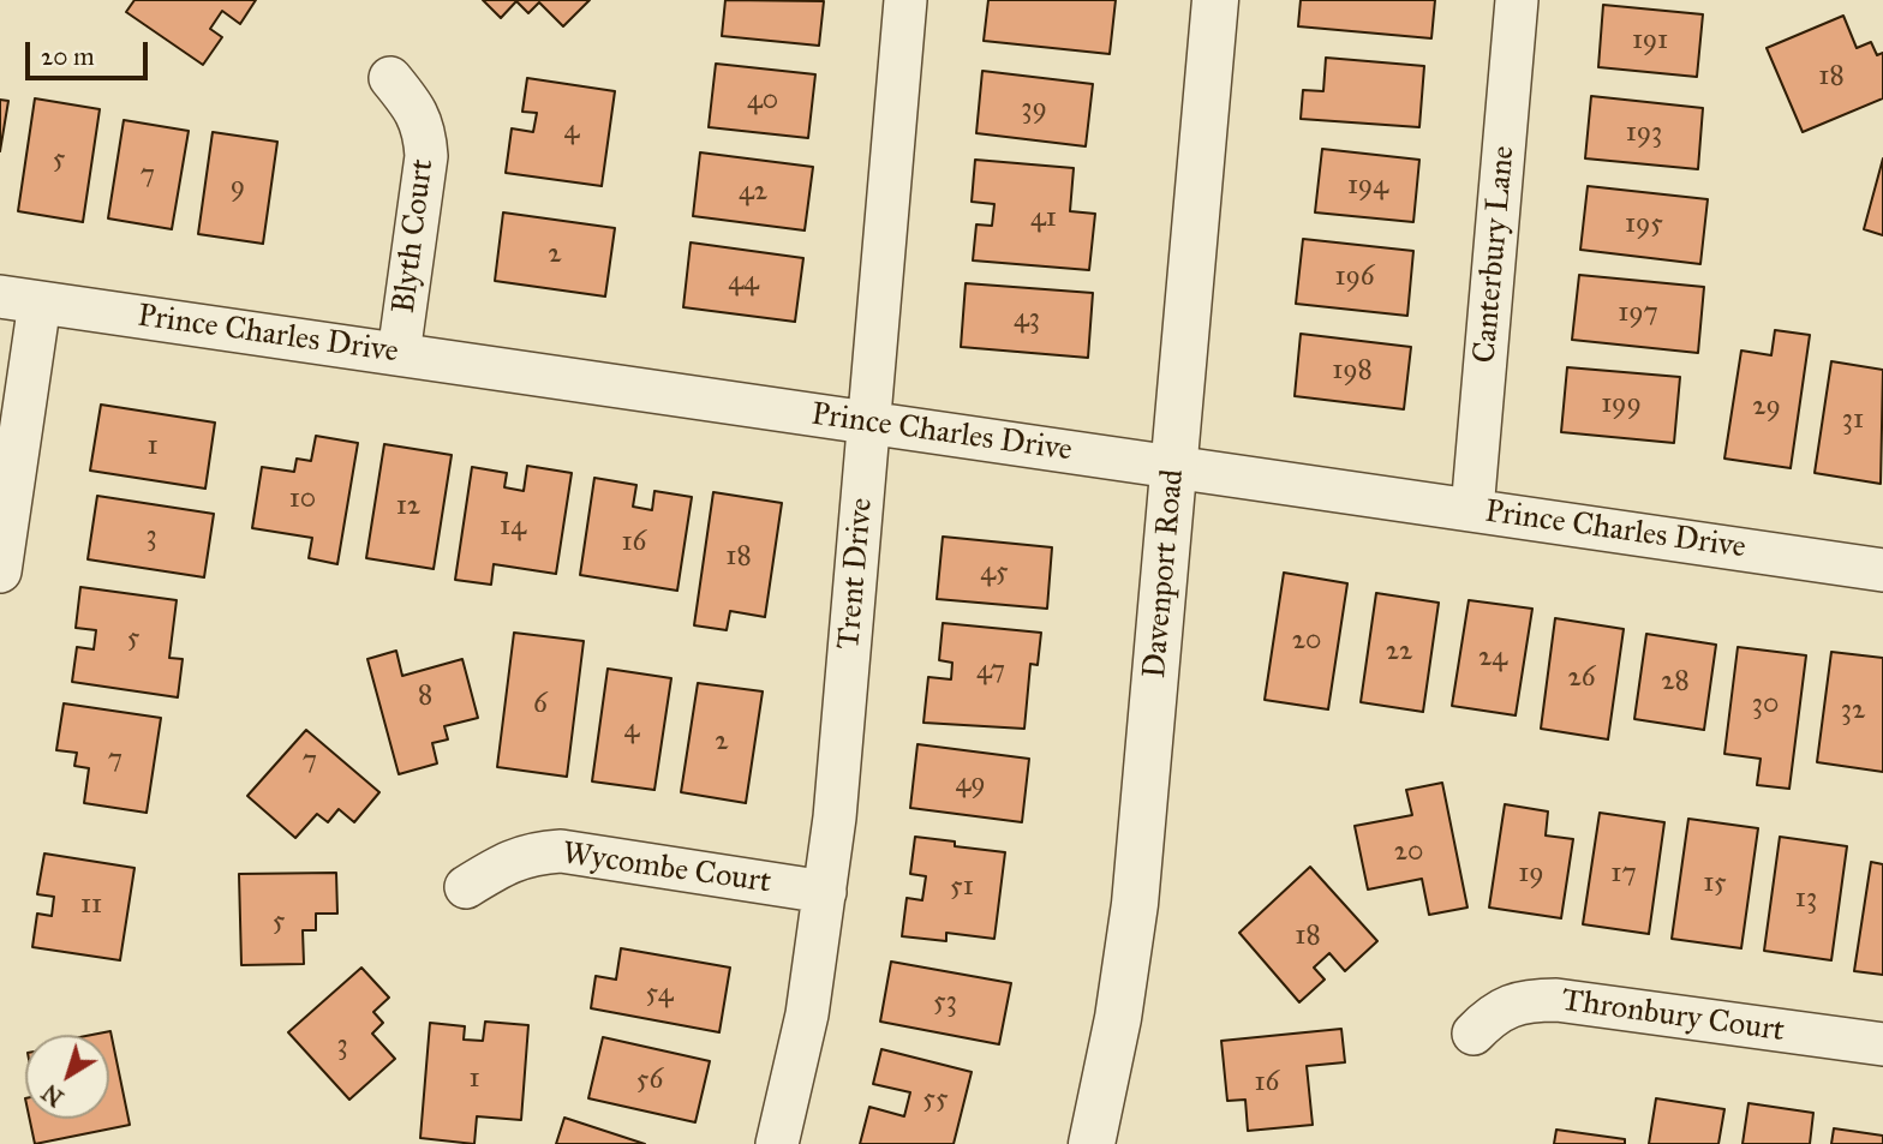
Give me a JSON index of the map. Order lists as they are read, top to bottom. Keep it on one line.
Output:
{"streets":{"street":["Blyth Court","Canterbury Lane","Prince Charles Drive","Trent Drive","Davenport Road","Wycombe Court","Thronbury Court"]},"crossings":[["Blyth Court","Prince Charles Drive"],["Canterbury Lane","Prince Charles Drive"],["Prince Charles Drive","Trent Drive"],["Prince Charles Drive","Davenport Road"],["Trent Drive","Wycombe Court"]],"house_numbers":["191","18","40","39","4","193","5","7","194","9","42","41","195","2","196","44","197","43","198","199","29","31","1","10","12","14","3","16","18","45","5","20","22","24","47","26","28","8","6","30","32","4","2","7","7","49","20","19","17","15","51","13","11","5","18","54","53","3","1","56","16","55"],"scale_bar":"20 m","north":"bottom left"}
